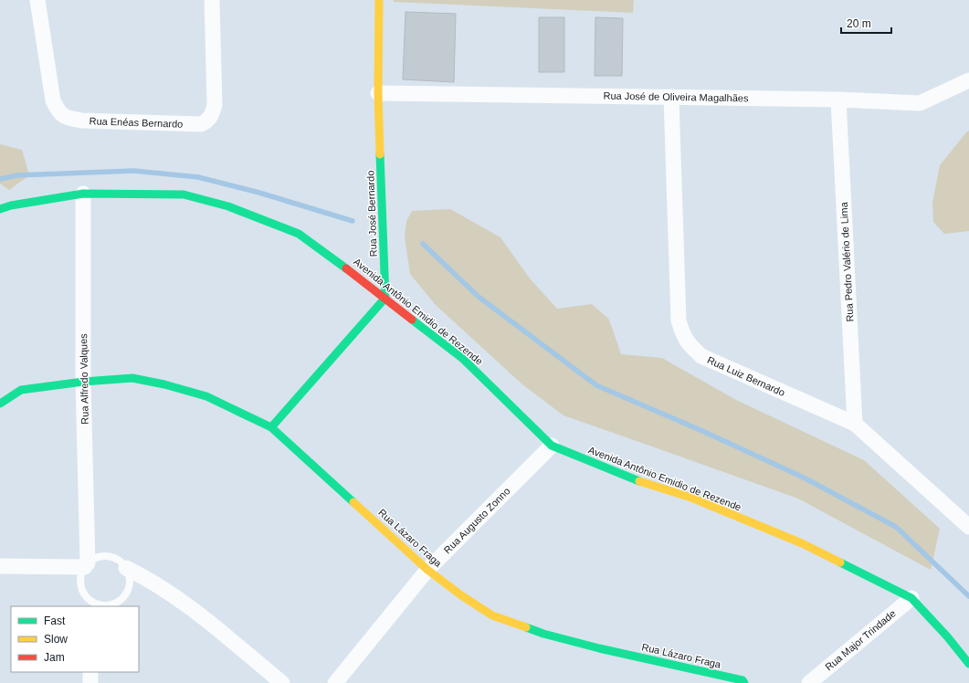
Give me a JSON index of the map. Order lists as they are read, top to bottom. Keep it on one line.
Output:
{"streets":{"street":["Rua José de Oliveira Magalhães","Rua Enéas Bernardo","Rua José Bernardo","Rua Pedro Valério de Lima","Avenida Antônio Emidio de Rezende","Rua Luiz Bernardo","Rua Alfredo Valques","Rua Augusto Zonno","Rua Lázaro Fraga","Rua Major Trindade"]},"crossings":[["Rua José de Oliveira Magalhães","Rua José Bernardo"],["Rua José de Oliveira Magalhães","Rua Pedro Valério de Lima"],["Rua José de Oliveira Magalhães","Rua Luiz Bernardo"],["Rua José Bernardo","Avenida Antônio Emidio de Rezende"],["Rua Pedro Valério de Lima","Rua Luiz Bernardo"],["Avenida Antônio Emidio de Rezende","Rua Alfredo Valques"],["Avenida Antônio Emidio de Rezende","Rua Augusto Zonno"],["Avenida Antônio Emidio de Rezende","Rua Major Trindade"],["Rua Alfredo Valques","Rua Lázaro Fraga"],["Rua Augusto Zonno","Rua Lázaro Fraga"]],"legend":["Fast","Slow","Jam"],"scale_bar":"20 m"}
